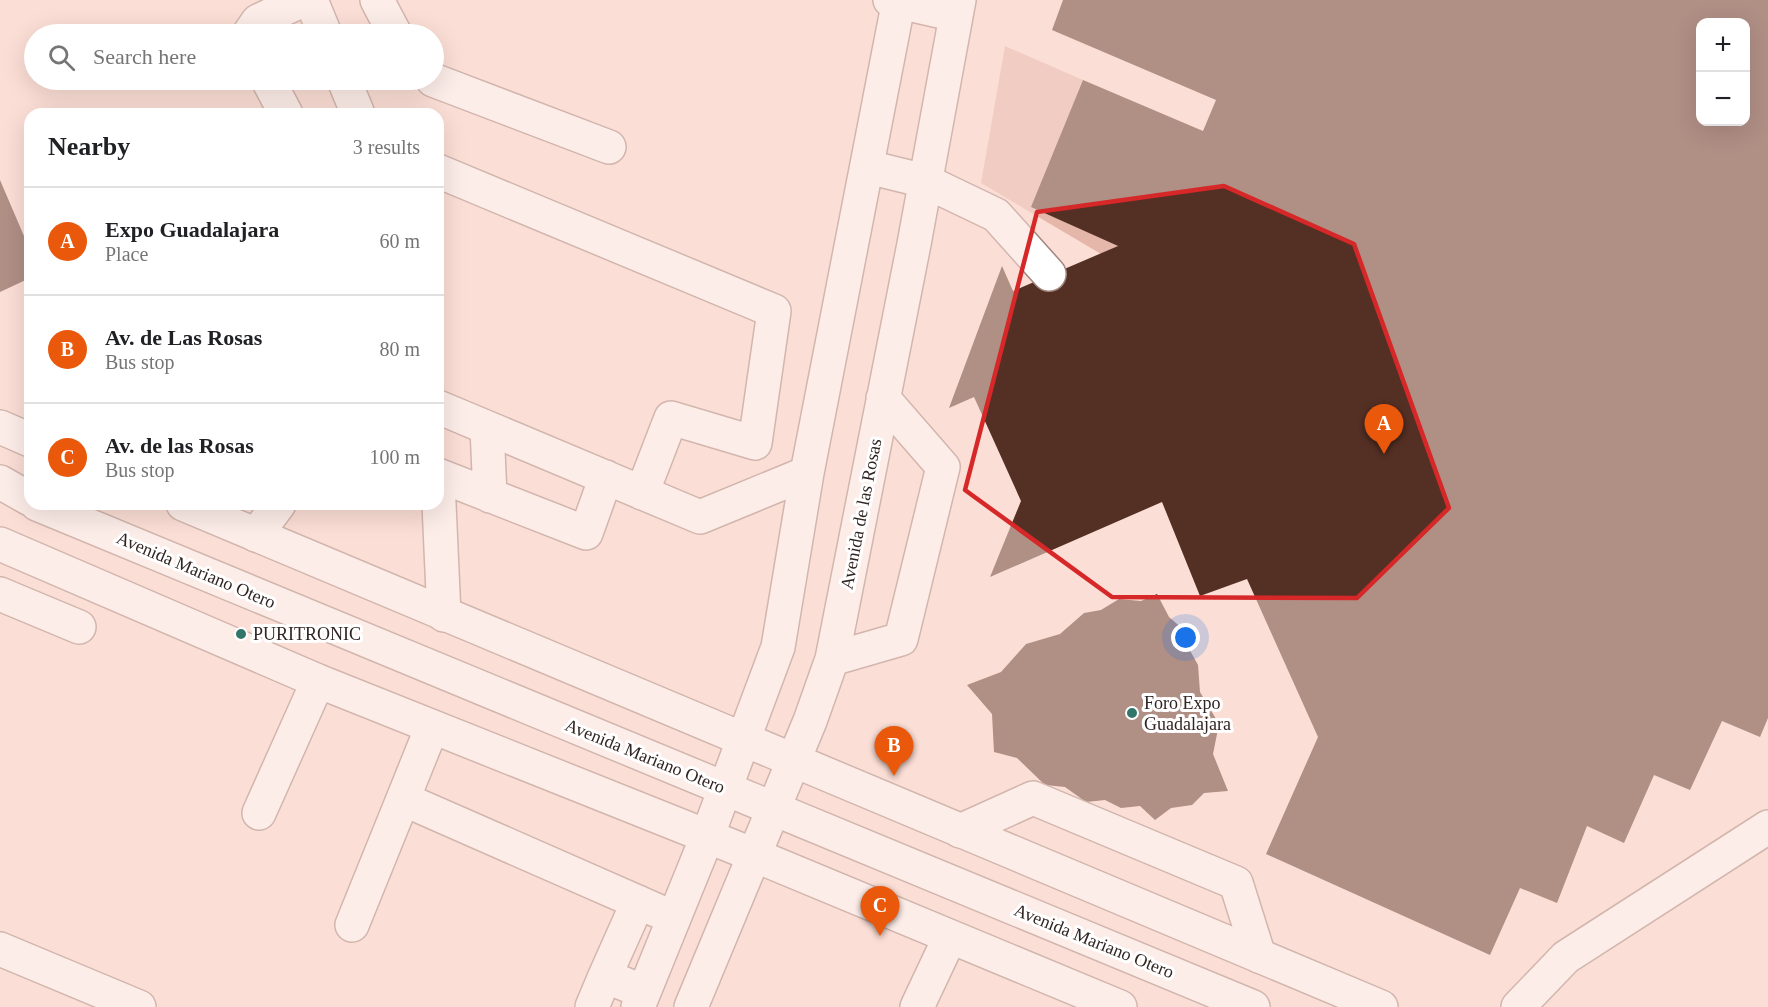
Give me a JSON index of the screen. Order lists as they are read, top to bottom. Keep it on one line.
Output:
{"streets":{"main road":["Avenida de las Rosas","Avenida Mariano Otero"]},"crossings":[["Avenida de las Rosas","Avenida Mariano Otero"]],"places":["PURITRONIC","Foro Expo Guadalajara"],"page":{"map_buttons":["+","−"],"search":"Search here","heading":["Nearby","3 results"],"list":[{"mark":"A","name":"Expo Guadalajara","note":"Place","value":"60 m"},{"mark":"B","name":"Av. de Las Rosas","note":"Bus stop","value":"80 m"},{"mark":"C","name":"Av. de las Rosas","note":"Bus stop","value":"100 m"}],"pins":["A","B","C"]}}
